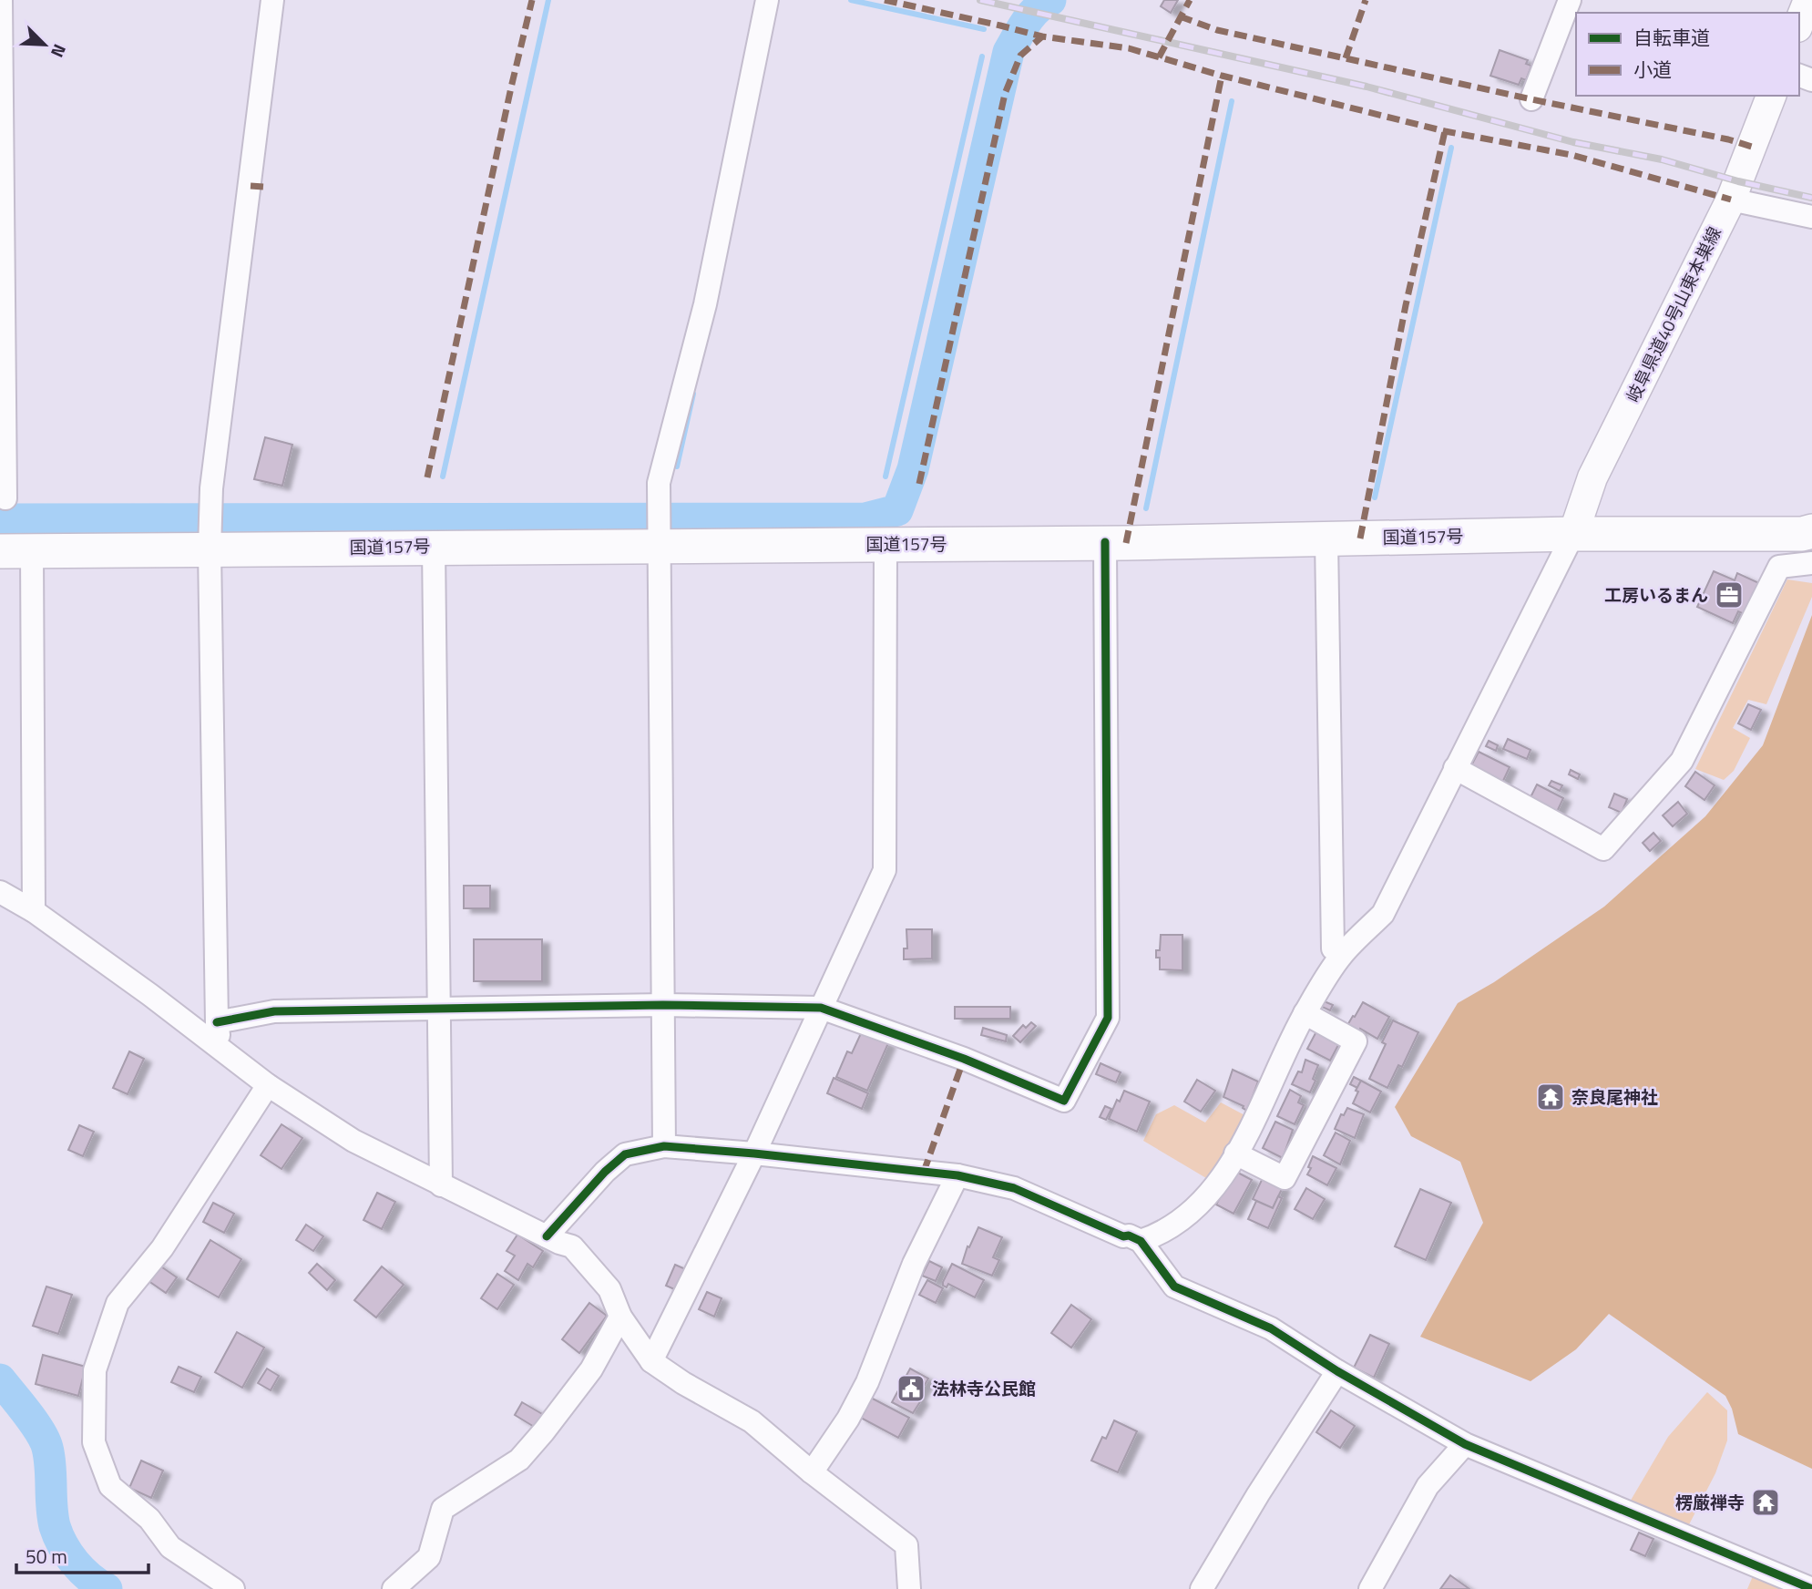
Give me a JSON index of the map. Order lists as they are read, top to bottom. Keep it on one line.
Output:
{"streets":{"highway":["国道157号"],"main road":["岐阜県道40号山東本巣線"]},"crossings":[["岐阜県道40号山東本巣線","国道157号"]],"places":{"office":["工房いるまん"],"temple":["奈良尾神社","楞厳禅寺"],"public building":["法林寺公民館"]},"legend":["自転車道","小道"],"scale_bar":"50 m","north":"bottom right"}
